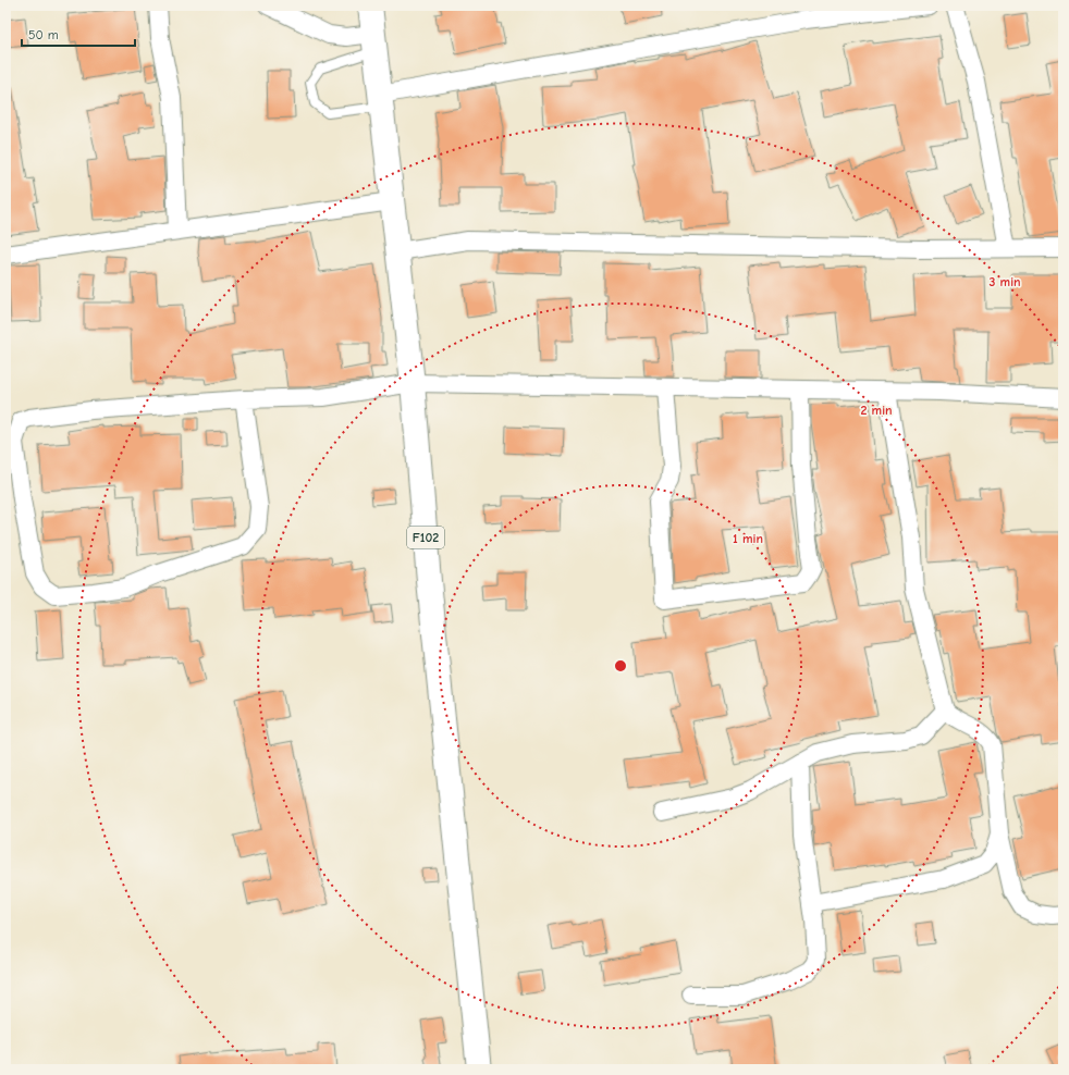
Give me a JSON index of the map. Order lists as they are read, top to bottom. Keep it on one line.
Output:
{"streets":{"main road":["F102"]},"scale_bar":"50 m","rings":["3 min","2 min","1 min"]}
